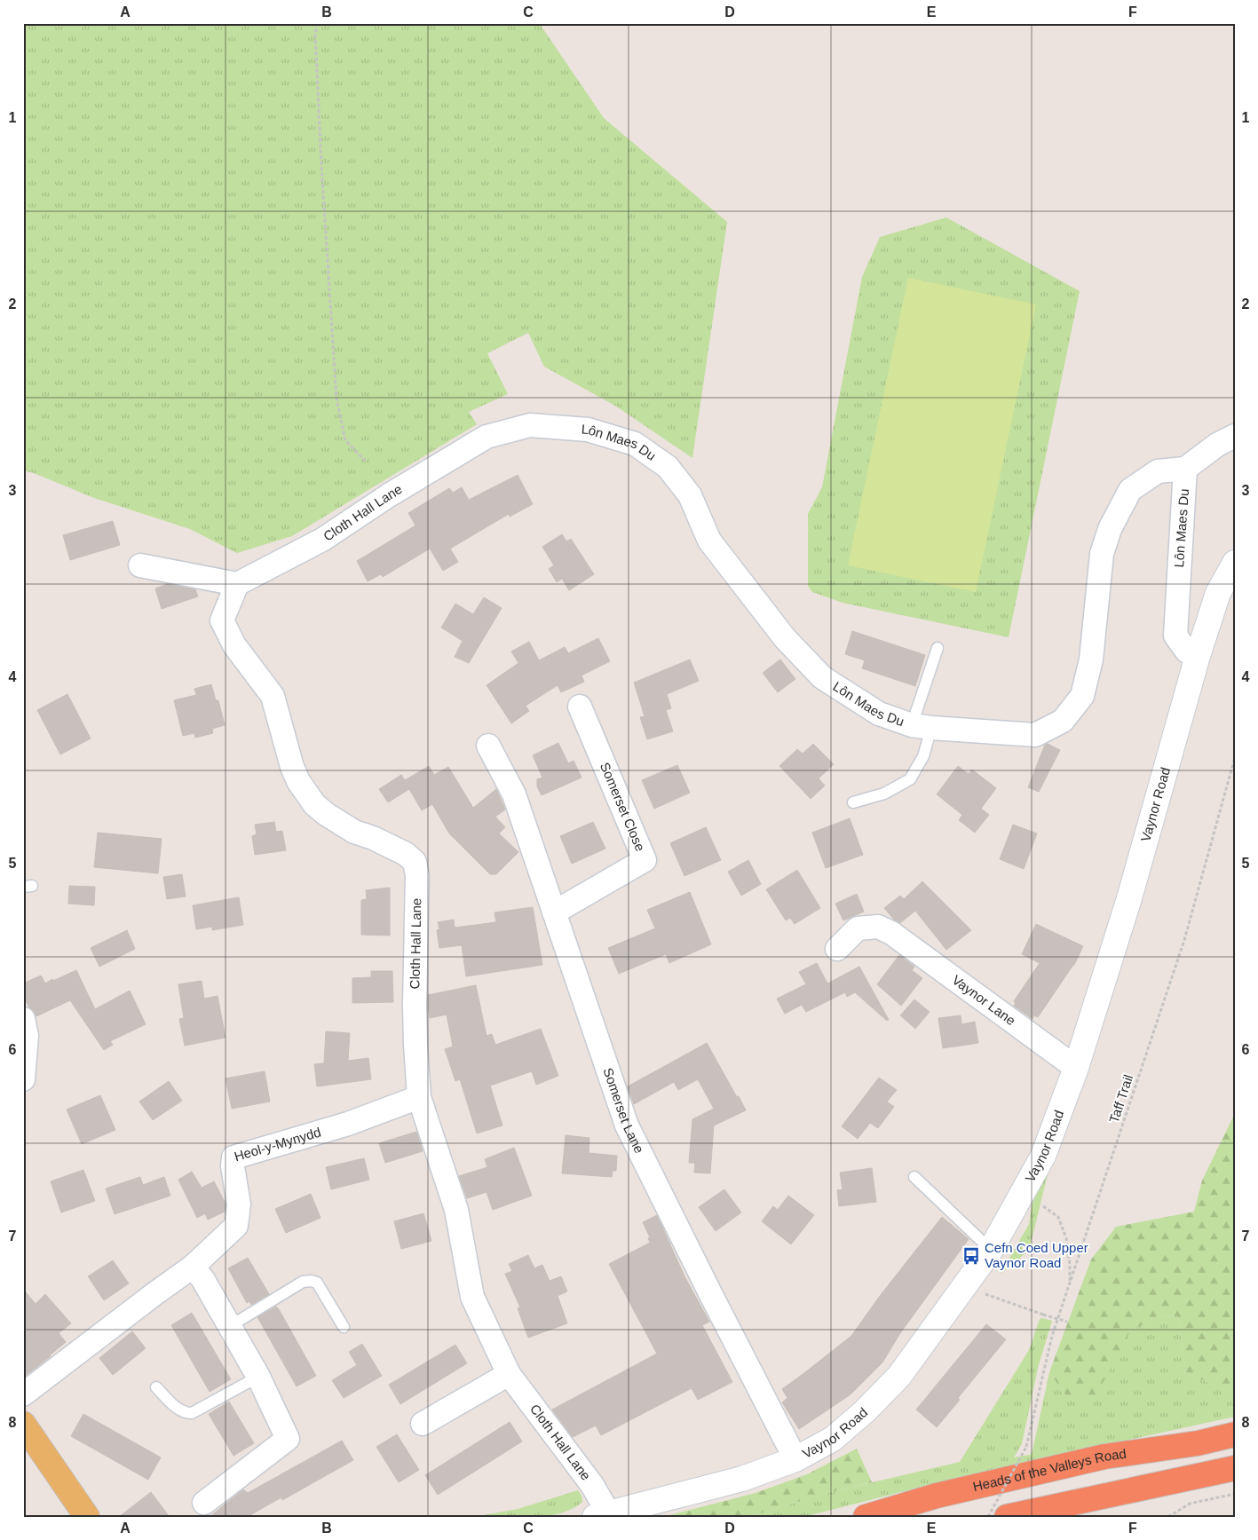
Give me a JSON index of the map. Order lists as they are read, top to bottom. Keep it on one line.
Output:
{"streets":{"highway":["Heads of the Valleys Road"],"street":["Lôn Maes Du","Cloth Hall Lane","Vaynor Road","Somerset Close","Vaynor Lane","Somerset Lane","Heol-y-Mynydd"],"path":["Taff Trail"]},"crossings":[["Lôn Maes Du","Cloth Hall Lane"],["Lôn Maes Du","Vaynor Road"],["Cloth Hall Lane","Vaynor Road"],["Cloth Hall Lane","Heol-y-Mynydd"],["Vaynor Road","Vaynor Lane"],["Vaynor Road","Somerset Lane"],["Somerset Close","Somerset Lane"]],"places":{"bus stop":["Cefn Coed Upper Vaynor Road"]},"grid":{"columns":["A","B","C","D","E","F"],"rows":["1","2","3","4","5","6","7","8"]}}
